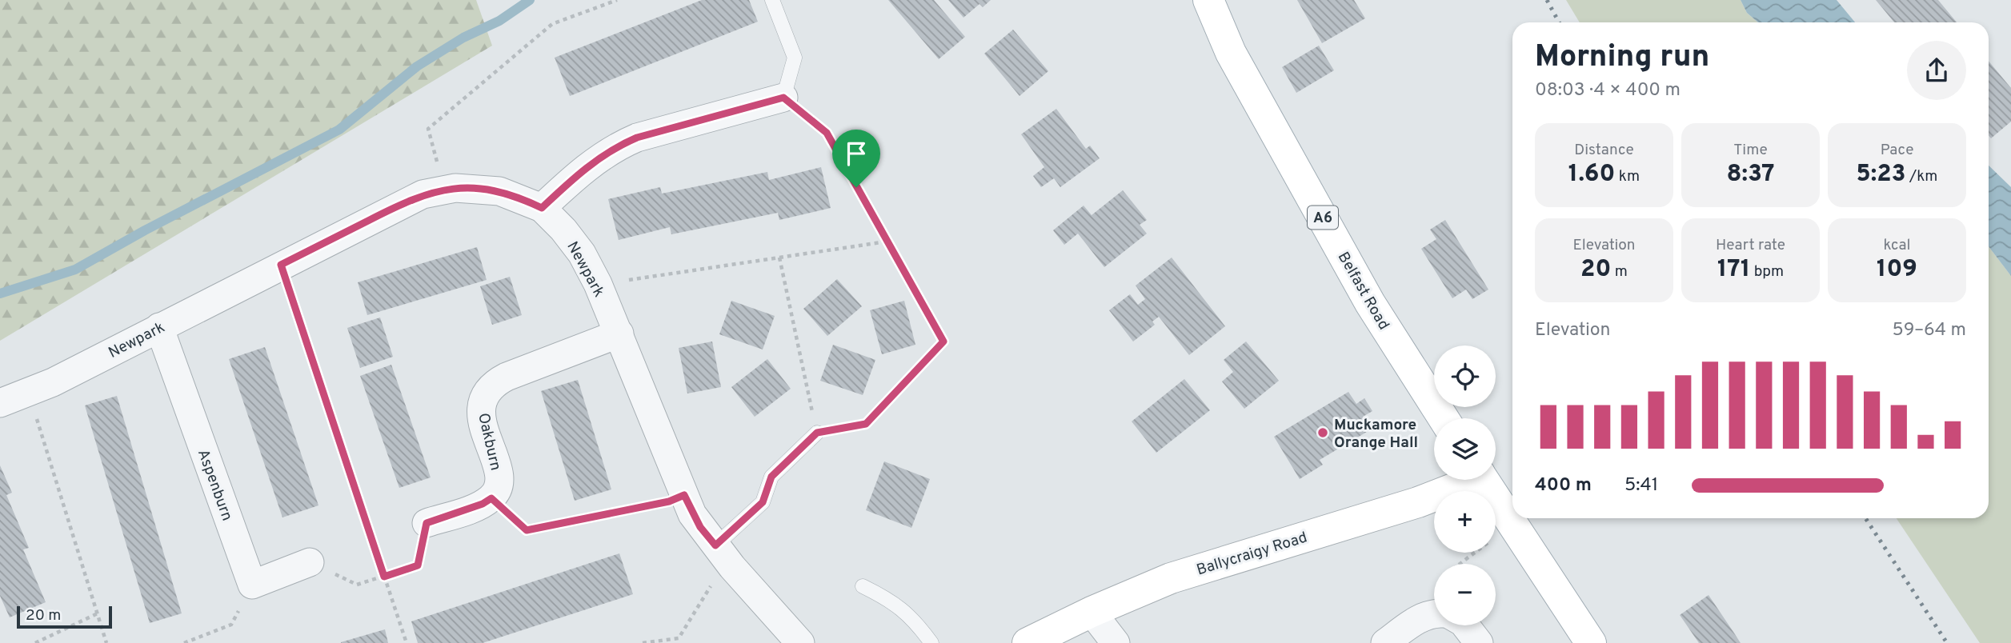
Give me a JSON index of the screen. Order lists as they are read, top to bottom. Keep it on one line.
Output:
{"streets":{"main road":["A6","Belfast Road","Ballycraigy Road"],"street":["Newpark","Oakburn","Aspenburn"]},"crossings":[["Newpark","Oakburn"],["Newpark","Aspenburn"]],"places":["Muckamore Orange Hall"],"scale_bar":"20 m","page":{"heading":["Morning run","08:03 · 4 × 400 m"],"stats":[["Distance","1.60 km"],["Time","8:37"],["Pace","5:23 /km"],["Elevation","20 m"],["Heart rate","171 bpm"],["kcal","109"]],"chart":["Elevation","59–64 m"],"map_buttons":["+","−"],"list":[{"name":"400 m","note":"5:41"}],"scale":"20 m"}}
